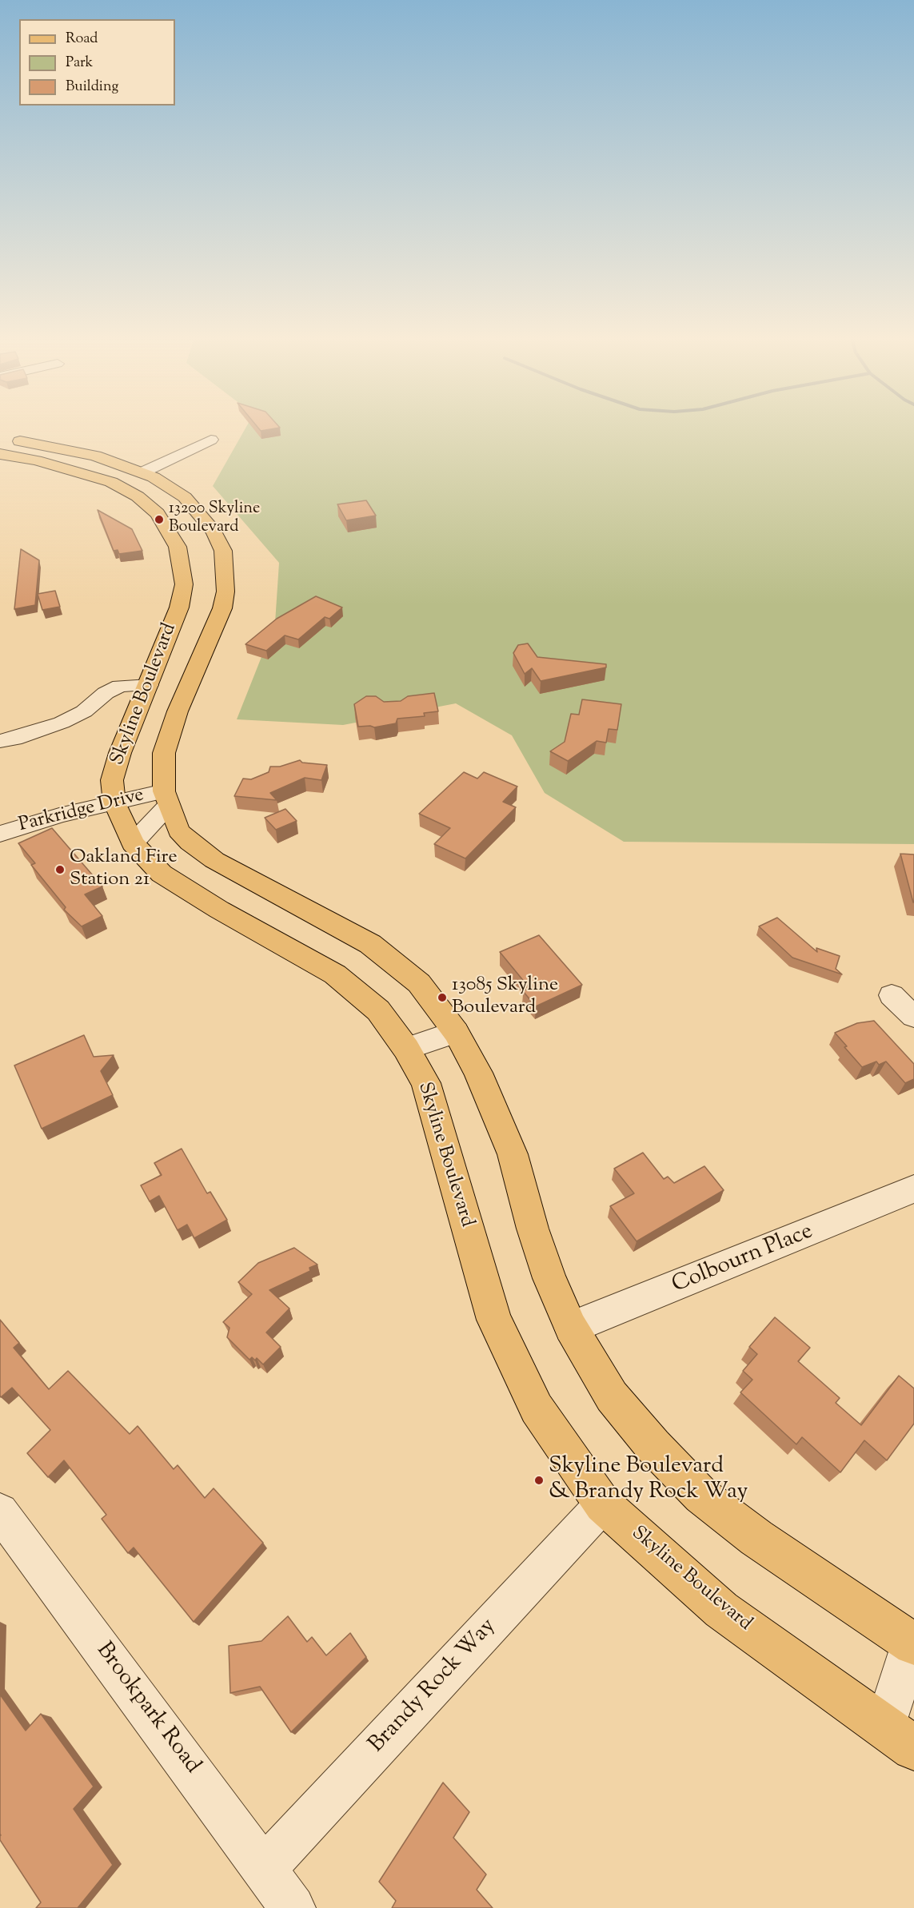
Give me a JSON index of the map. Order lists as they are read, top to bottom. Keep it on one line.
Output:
{"streets":{"main road":["Skyline Boulevard"],"street":["Parkridge Drive","Colbourn Place","Brandy Rock Way","Brookpark Road"]},"crossings":[["Skyline Boulevard","Parkridge Drive"],["Skyline Boulevard","Colbourn Place"],["Skyline Boulevard","Brandy Rock Way"],["Brandy Rock Way","Brookpark Road"]],"places":["13200 Skyline Boulevard","Oakland Fire Station 21","13085 Skyline Boulevard","Skyline Boulevard & Brandy Rock Way"],"legend":["Road","Park","Building"]}
